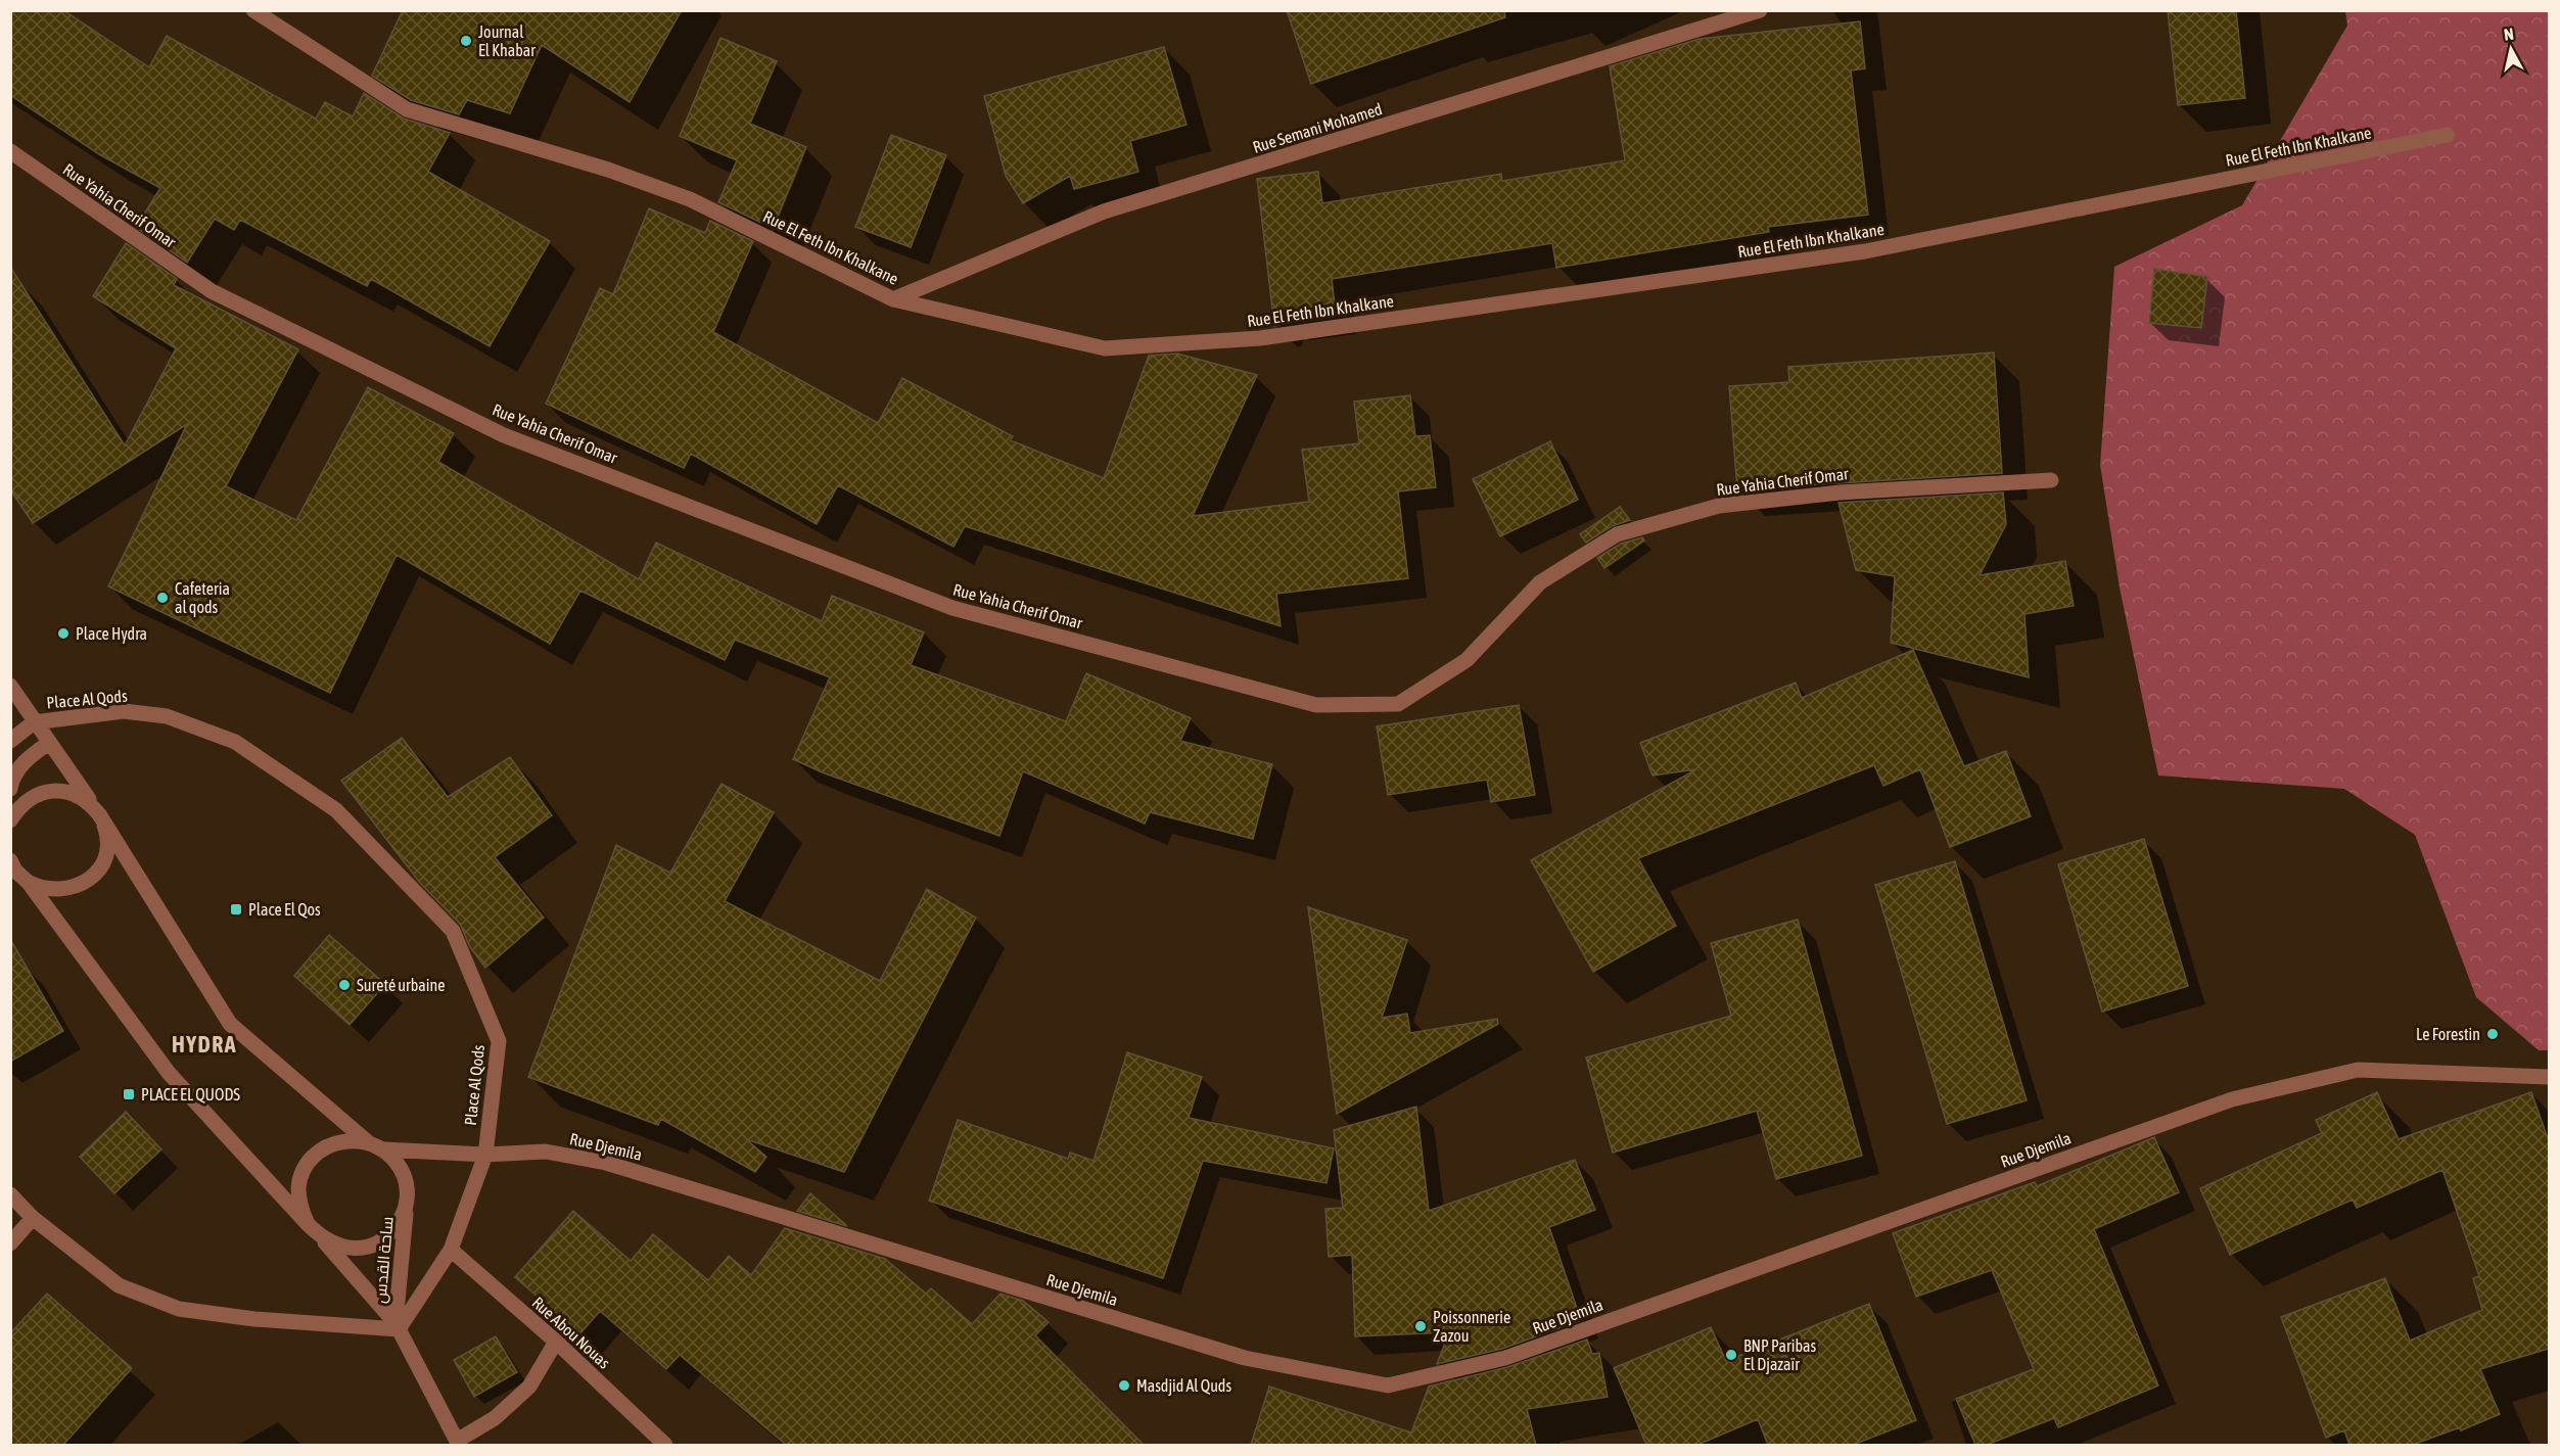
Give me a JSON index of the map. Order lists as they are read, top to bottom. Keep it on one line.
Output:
{"streets":{"street":["Rue Semani Mohamed","Rue El Feth Ibn Khalkane","Rue Yahia Cherif Omar","Place Al Qods","Rue Djemila","ساحة القدس","Rue Abou Nouas"]},"crossings":[["Rue Semani Mohamed","Rue El Feth Ibn Khalkane"],["Place Al Qods","Rue Djemila"],["Place Al Qods","ساحة القدس"],["Place Al Qods","Rue Abou Nouas"]],"districts":["HYDRA"],"places":{"other":["Journal El Khabar","Cafeteria al qods","Place Hydra","Sureté urbaine","Le Forestin","Poissonnerie Zazou","BNP Paribas El Djazaïr","Masdjid Al Quds"],"transit":["Place El Qos","PLACE EL QUODS"]},"north":"top"}
